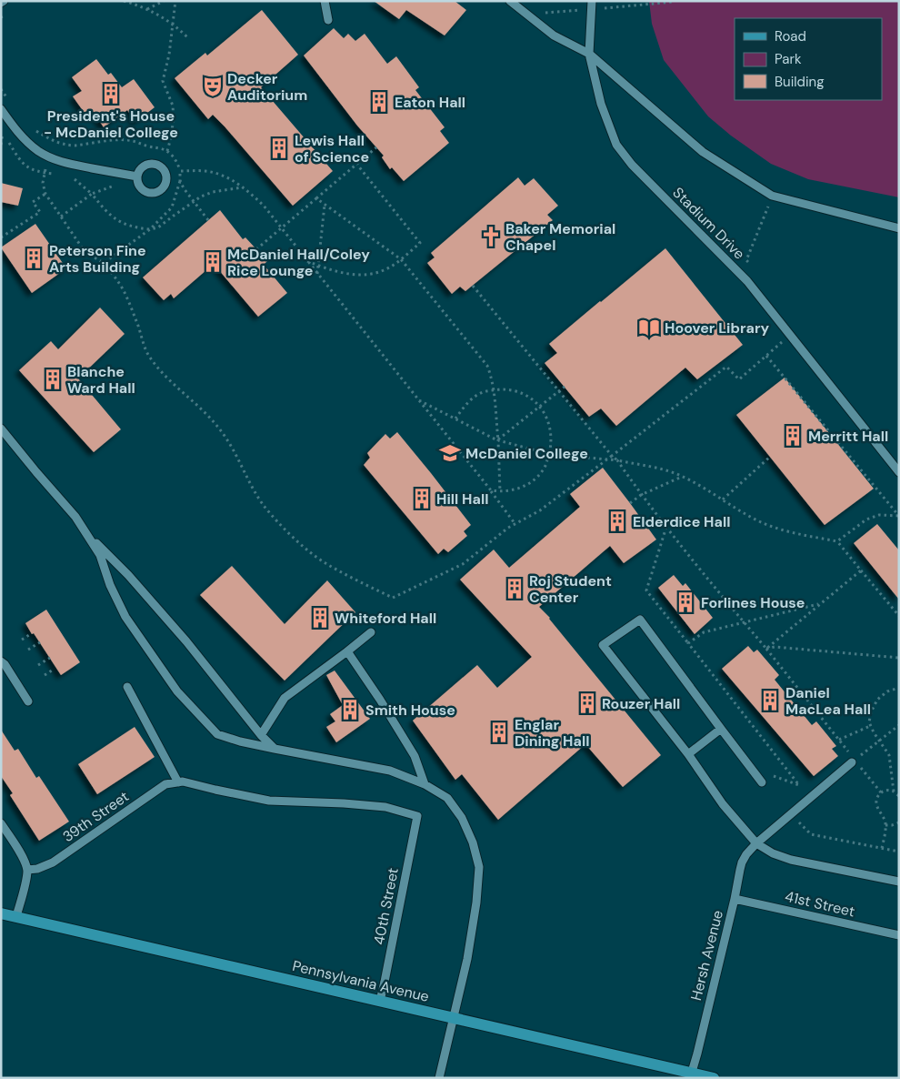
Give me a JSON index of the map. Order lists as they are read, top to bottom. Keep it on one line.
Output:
{"streets":{"main road":["Pennsylvania Avenue"],"street":["Stadium Drive","39th Street","41st Street","40th Street","Hersh Avenue"]},"crossings":[["39th Street","40th Street"],["41st Street","Hersh Avenue"],["40th Street","Pennsylvania Avenue"],["Hersh Avenue","Pennsylvania Avenue"]],"places":{"theatre":["Decker Auditorium"],"building":["President's House - McDaniel College","Eaton Hall","Lewis Hall of Science","Peterson Fine Arts Building","McDaniel Hall/Coley Rice Lounge","Blanche Ward Hall","Merritt Hall","Hill Hall","Elderdice Hall","Roj Student Center","Forlines House","Whiteford Hall","Daniel MacLea Hall","Rouzer Hall","Smith House","Englar Dining Hall"],"church":["Baker Memorial Chapel"],"library":["Hoover Library"],"school or university":["McDaniel College"]},"legend":["Road","Park","Building"]}
